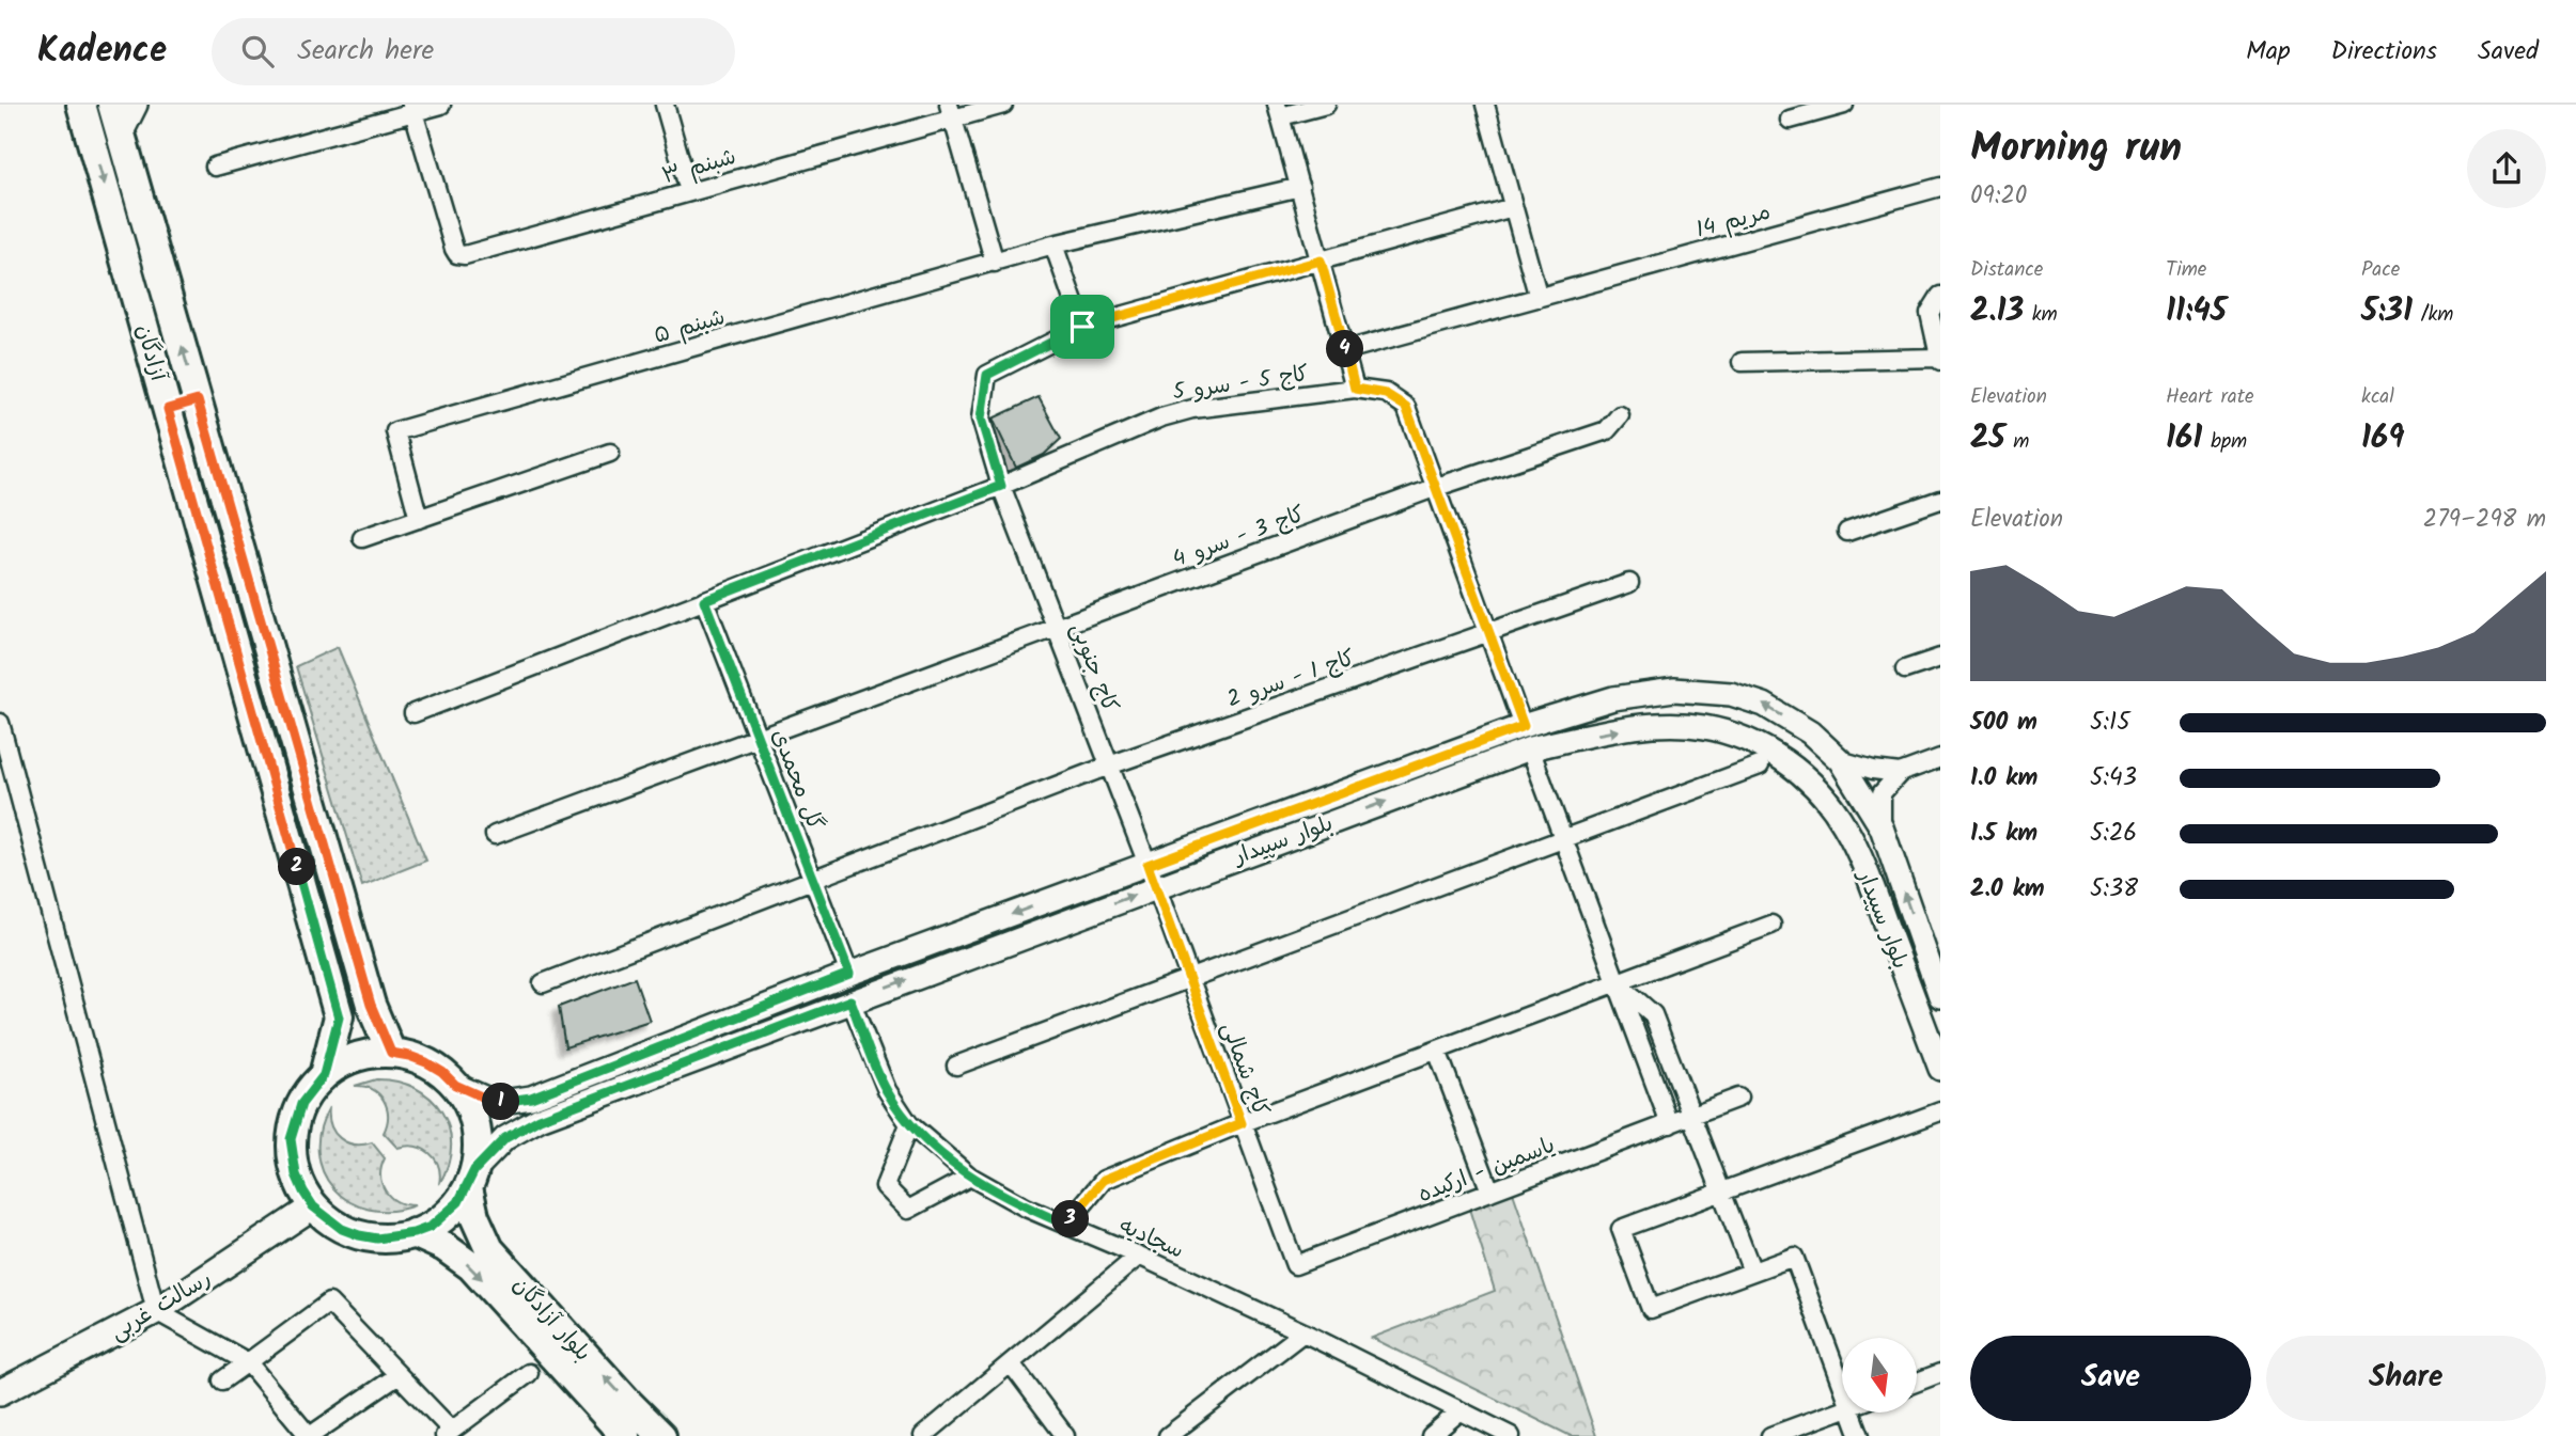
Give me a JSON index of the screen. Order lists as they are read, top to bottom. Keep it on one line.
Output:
{"streets":{"main road":["آزادگان","رسالت غربی","بلوار آزادگان"],"street":["شبنم ۳","مریم 14","شبنم ۵","کاج 5 - سرو 5","کاج 3 - سرو 4","کاج جنوبی","کاج 1 - سرو 2","گل محمدی","بلوار سپیدار","کاج شمالی","یاسمین - ارکیده","سجادیه"]},"crossings":[["آزادگان","بلوار سپیدار"],["آزادگان","رسالت غربی"],["آزادگان","بلوار آزادگان"],["کاج 5 - سرو 5","کاج 3 - سرو 4"],["کاج 5 - سرو 5","کاج جنوبی"],["کاج 5 - سرو 5","گل محمدی"],["کاج 3 - سرو 4","کاج جنوبی"],["کاج 3 - سرو 4","گل محمدی"],["کاج جنوبی","کاج 1 - سرو 2"],["کاج جنوبی","بلوار سپیدار"],["کاج جنوبی","کاج شمالی"],["کاج 1 - سرو 2","گل محمدی"],["گل محمدی","بلوار سپیدار"],["بلوار سپیدار","کاج شمالی"],["بلوار سپیدار","سجادیه"],["بلوار سپیدار","رسالت غربی"],["بلوار سپیدار","بلوار آزادگان"],["کاج شمالی","یاسمین - ارکیده"],["رسالت غربی","بلوار آزادگان"]],"north":"bottom","page":{"header":"Kadence","search":"Search here","nav":["Map","Directions","Saved"],"heading":["Morning run","09:20"],"stats":[["Distance","2.13 km"],["Time","11:45"],["Pace","5:31 /km"],["Elevation","25 m"],["Heart rate","161 bpm"],["kcal","169"]],"pins":["4","2","1","3"],"chart":["Elevation","279–298 m"],"list":[{"name":"500 m","note":"5:15"},{"name":"1.0 km","note":"5:43"},{"name":"1.5 km","note":"5:26"},{"name":"2.0 km","note":"5:38"}],"buttons":["Save","Share"]}}
